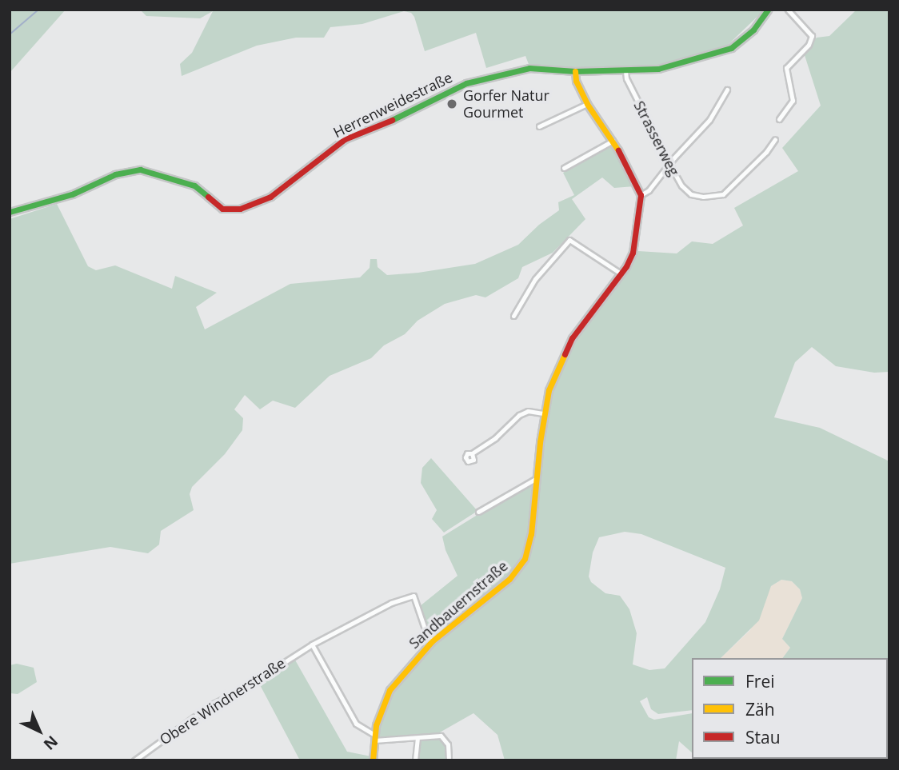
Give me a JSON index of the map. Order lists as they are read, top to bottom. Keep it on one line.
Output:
{"streets":{"street":["Herrenweidestraße","Strasserweg","Sandbauernstraße","Obere Windnerstraße"]},"crossings":[["Herrenweidestraße","Strasserweg"],["Sandbauernstraße","Obere Windnerstraße"]],"places":["Gorfer Natur Gourmet"],"legend":["Frei","Zäh","Stau"],"north":"bottom right"}
